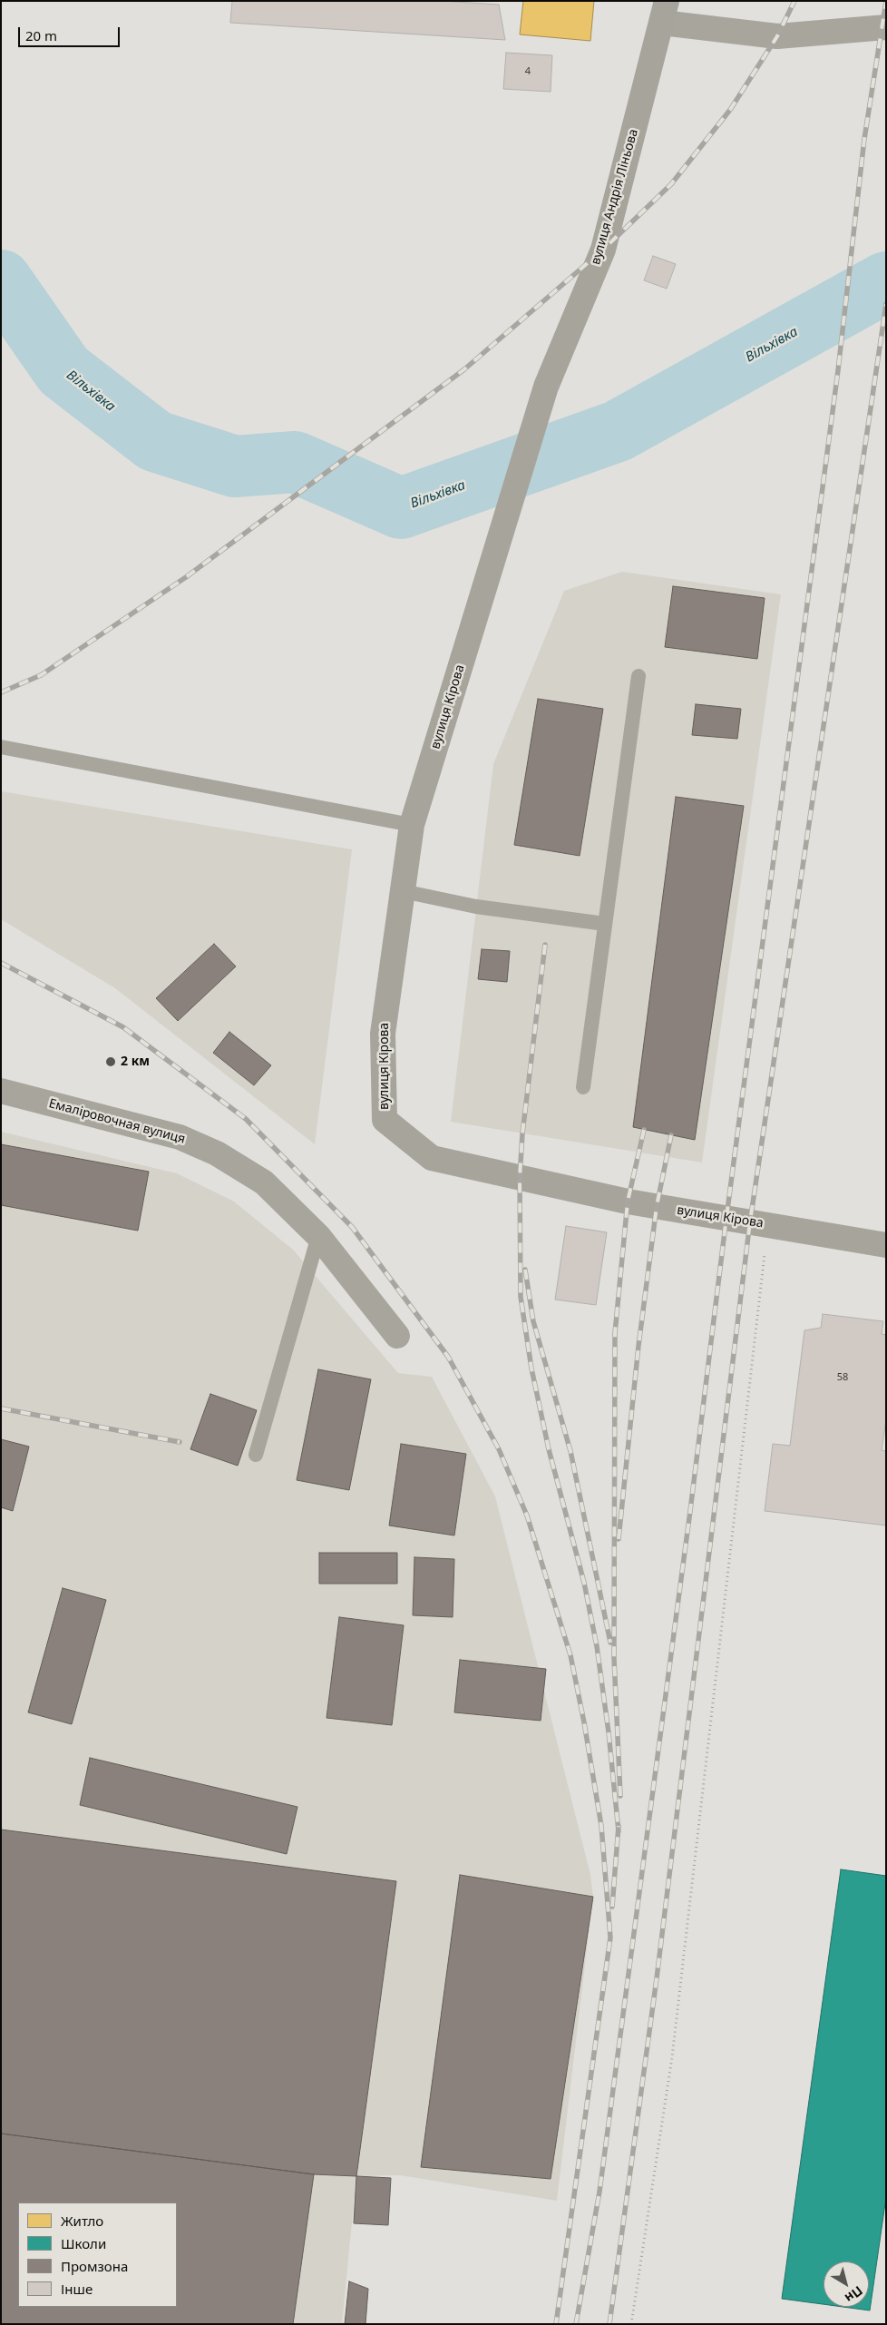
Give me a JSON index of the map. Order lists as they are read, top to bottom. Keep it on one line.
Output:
{"streets":{"street":["вулиця Андрія Ліньова","вулиця Кірова","Емаліровочная вулиця"]},"crossings":[["вулиця Андрія Ліньова","вулиця Кірова"]],"water":["Вільхівка"],"places":["2 км"],"house_numbers":["4","58"],"legend":["Житло","Школи","Промзона","Інше"],"scale_bar":"20 m","north":"bottom right"}
